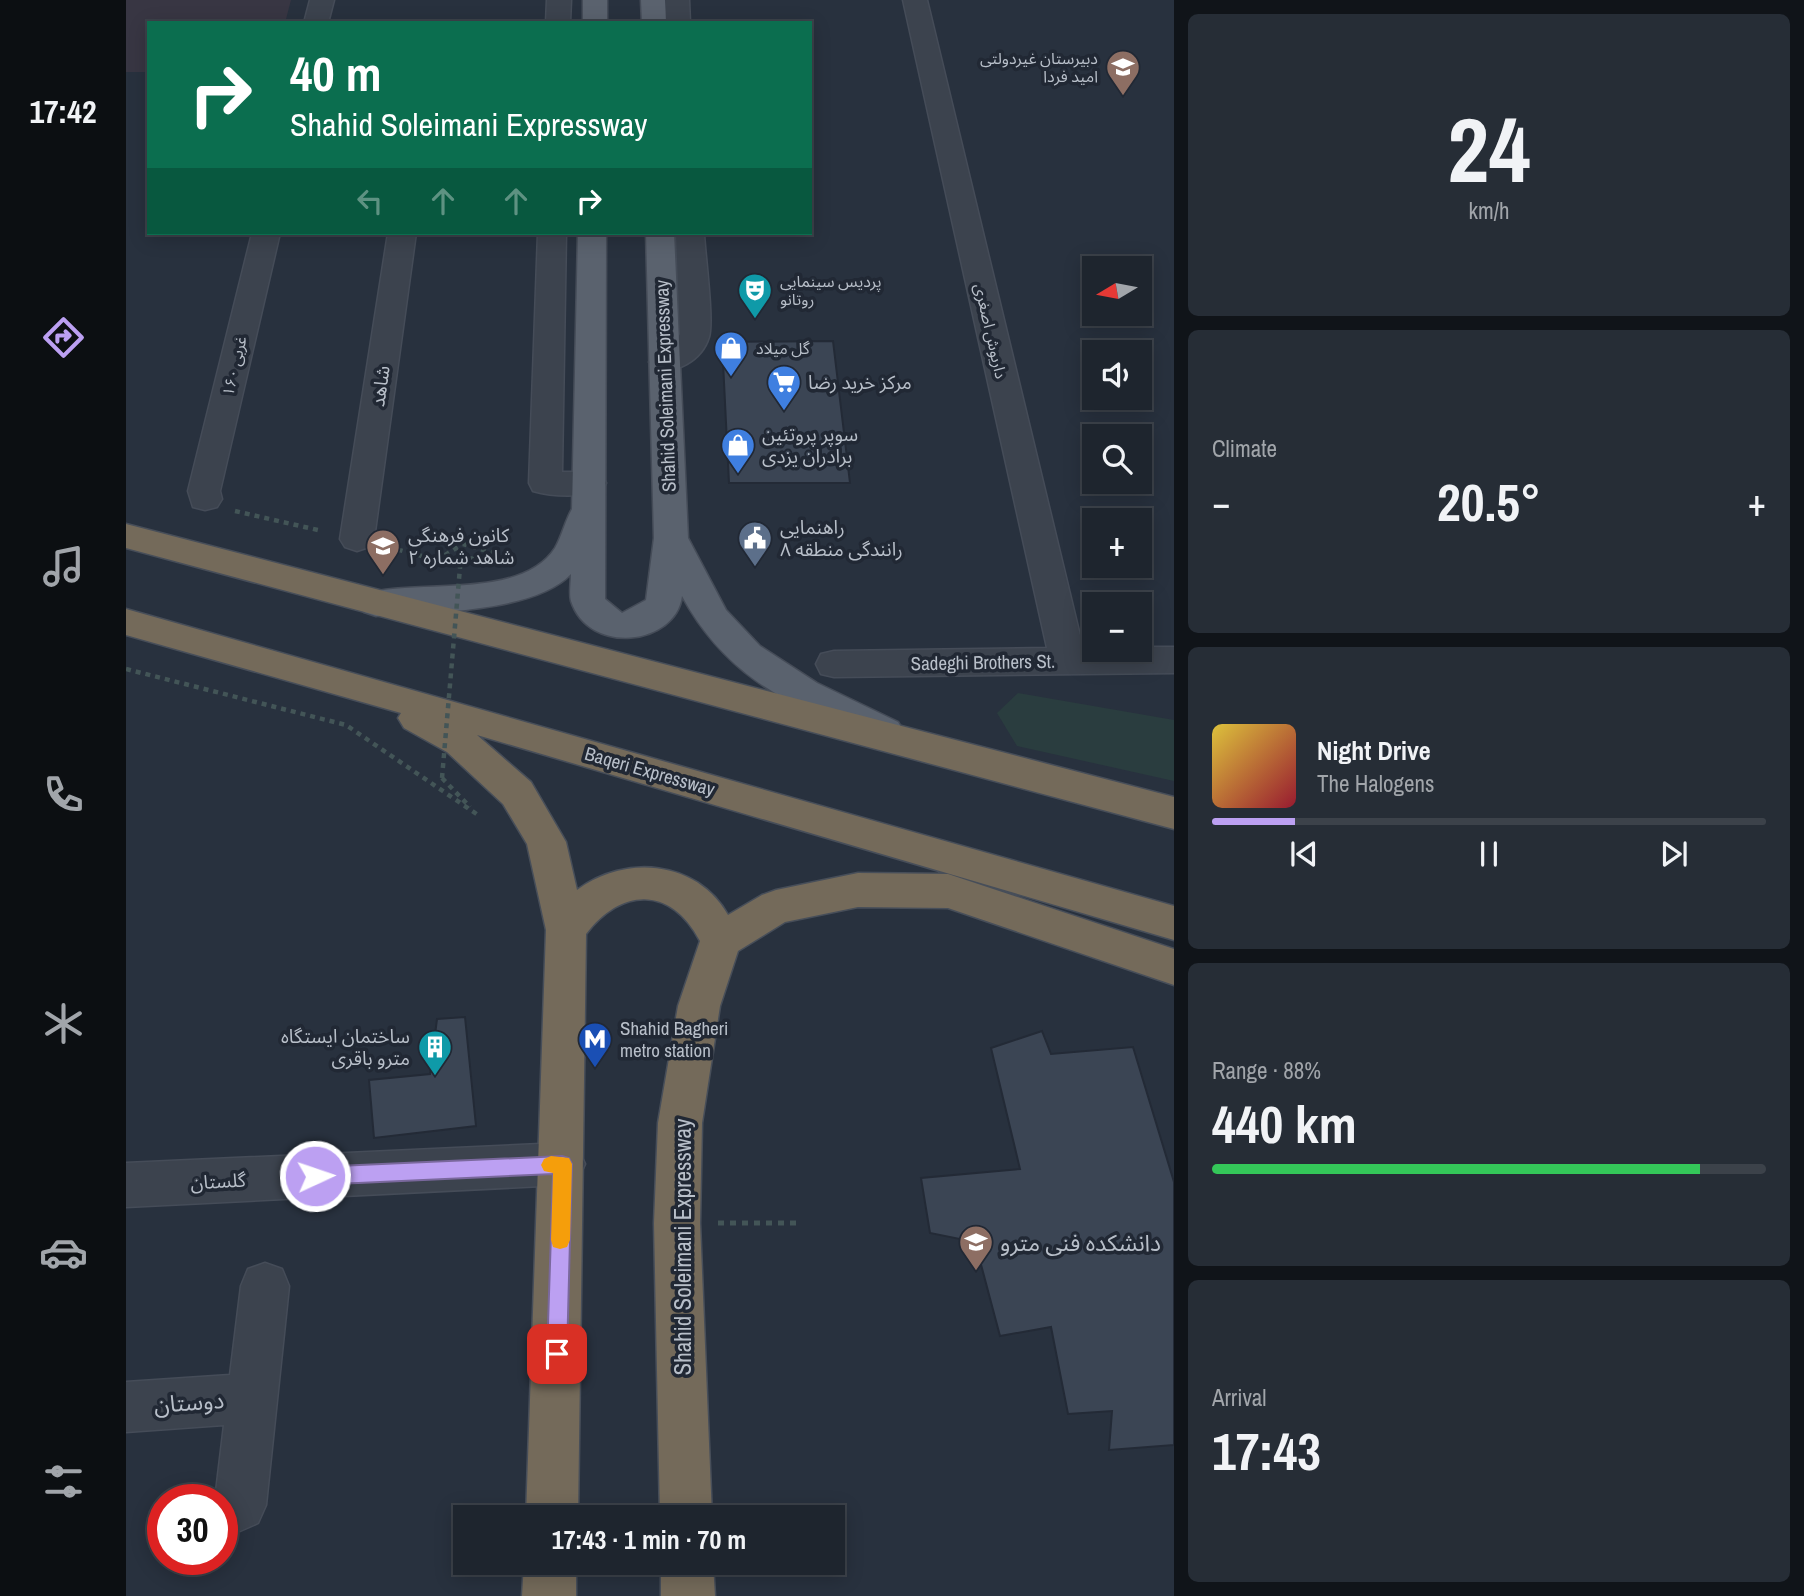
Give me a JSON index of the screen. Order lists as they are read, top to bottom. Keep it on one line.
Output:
{"streets":{"highway":["Shahid Soleimani Expressway","Baqeri Expressway"],"street":["داریوش اصغری","۱۶۰ غربی","شاهد","Sadeghi Brothers St.","گلستان","دوستان"]},"crossings":[["داریوش اصغری","Sadeghi Brothers St."]],"places":{"school or university":["دبیرستان غیردولتی امید فردا","کانون فرهنگی شاهد شماره ۲","دانشکده فنی مترو"],"theatre":["پردیس سینمایی روتانو"],"shop":["گل میلاد","سوپر پروتئین برادران یزدی"],"supermarket":["مرکز خرید رضا"],"public building":["راهنمایی رانندگی منطقه ۸"],"metro station":["Shahid Bagheri metro station"],"building":["ساختمان ایستگاه مترو باقری"]},"north":"left","page":{"tabs":"17:42","tile":[["24","km/h"],"Climate",["Range · 88%","440 km"],["Arrival","17:43"]],"turn":["40 m","Shahid Soleimani Expressway"],"map_buttons":["+","−"],"heat":["−","20.5°","+"],"song":["Night Drive","The Halogens"],"limit":"30","trip":"17:43 · 1 min · 70 m"}}
